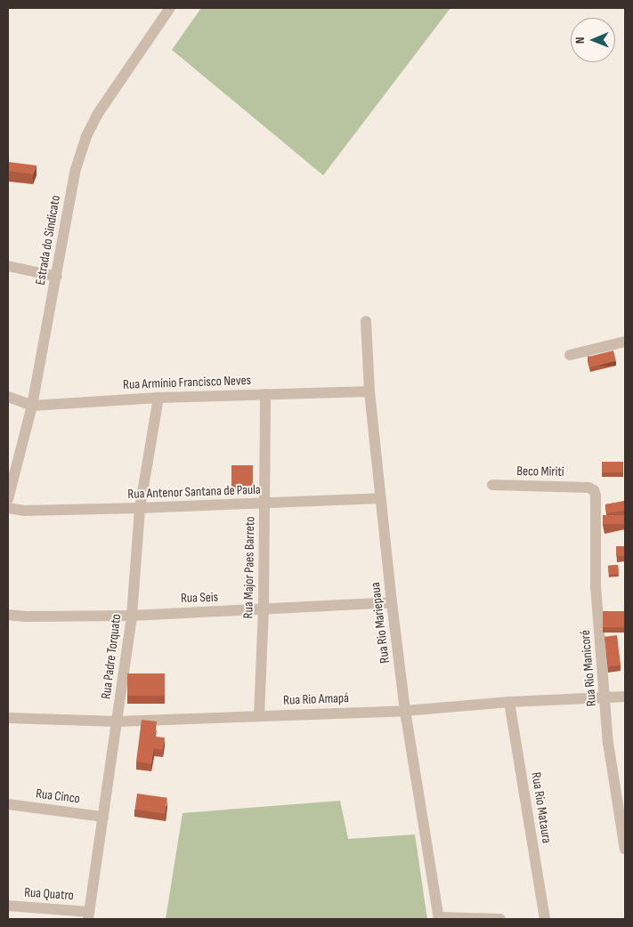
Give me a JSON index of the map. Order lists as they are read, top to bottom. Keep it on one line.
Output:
{"streets":{"street":["Estrada do Sindicato","Rua Armínio Francisco Neves","Beco Miriti","Rua Antenor Santana de Paula","Rua Major Paes Barreto","Rua Seis","Rua Rio Mariepaua","Rua Padre Torquato","Rua Rio Manicoré","Rua Rio Amapá","Rua Cinco","Rua Rio Mataura","Rua Quatro"]},"crossings":[["Estrada do Sindicato","Rua Armínio Francisco Neves"],["Rua Armínio Francisco Neves","Rua Major Paes Barreto"],["Rua Armínio Francisco Neves","Rua Rio Mariepaua"],["Rua Armínio Francisco Neves","Rua Padre Torquato"],["Beco Miriti","Rua Rio Manicoré"],["Rua Antenor Santana de Paula","Rua Major Paes Barreto"],["Rua Antenor Santana de Paula","Rua Rio Mariepaua"],["Rua Antenor Santana de Paula","Rua Padre Torquato"],["Rua Major Paes Barreto","Rua Seis"],["Rua Major Paes Barreto","Rua Rio Amapá"],["Rua Seis","Rua Rio Mariepaua"],["Rua Seis","Rua Padre Torquato"],["Rua Rio Mariepaua","Rua Rio Amapá"],["Rua Padre Torquato","Rua Rio Amapá"],["Rua Padre Torquato","Rua Cinco"],["Rua Padre Torquato","Rua Quatro"],["Rua Rio Manicoré","Rua Rio Amapá"],["Rua Rio Amapá","Rua Rio Mataura"]],"north":"left"}
